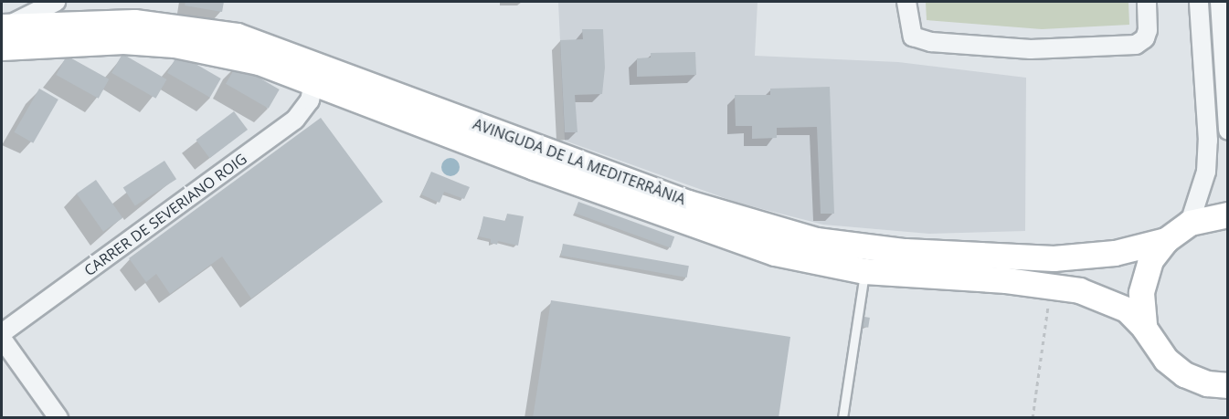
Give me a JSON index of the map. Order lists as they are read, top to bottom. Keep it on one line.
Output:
{"streets":{"main road":["AVINGUDA DE LA MEDITERRÀNIA"],"street":["CARRER DE SEVERIANO ROIG"]},"crossings":[["AVINGUDA DE LA MEDITERRÀNIA","CARRER DE SEVERIANO ROIG"]]}
